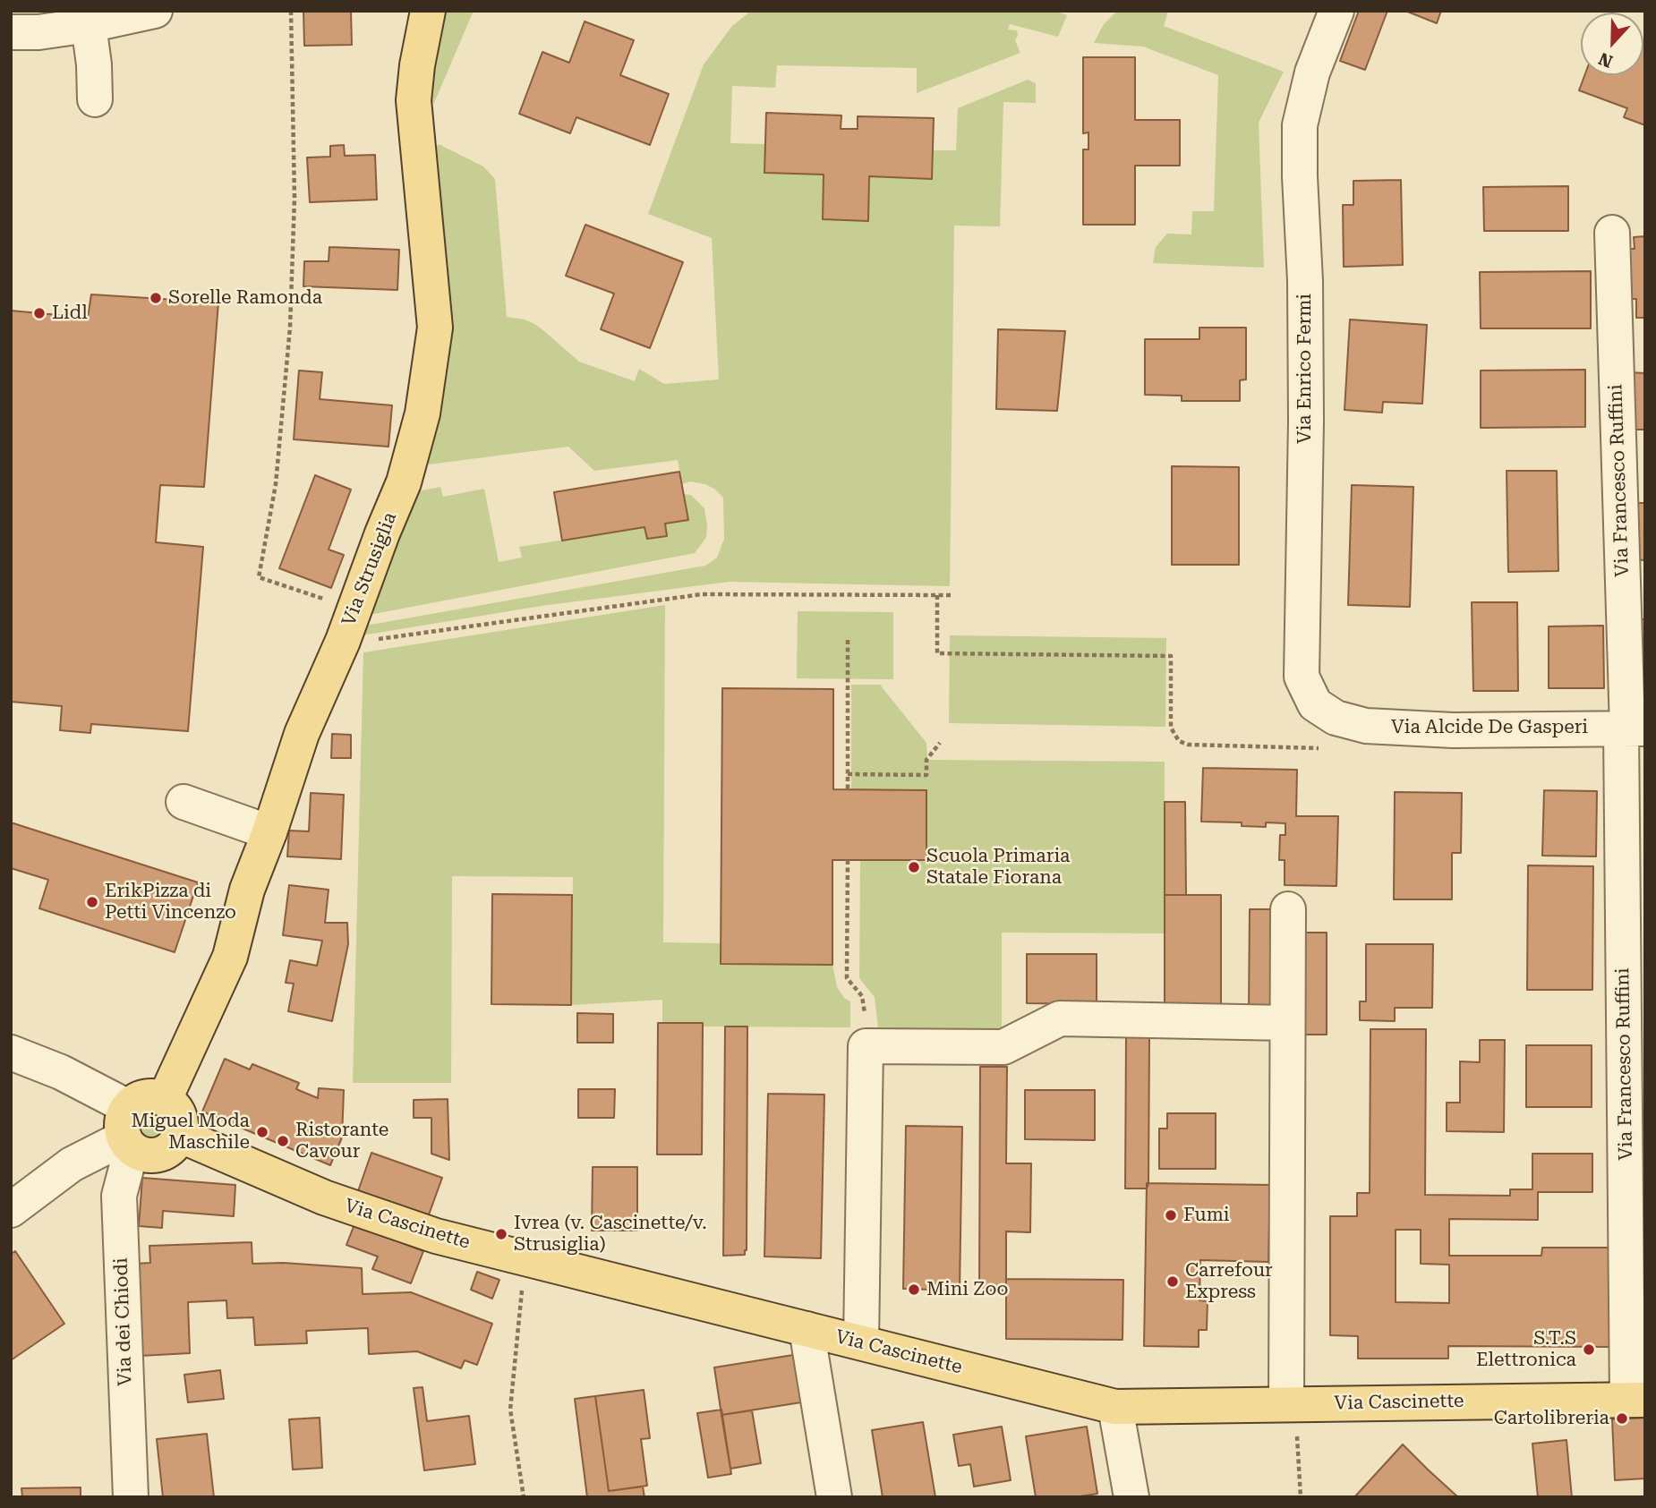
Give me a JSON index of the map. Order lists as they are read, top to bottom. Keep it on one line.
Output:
{"streets":{"main road":["Via Strusiglia","Via Cascinette"],"street":["Via Enrico Fermi","Via Francesco Ruffini","Via Alcide De Gasperi","Via dei Chiodi"]},"crossings":[["Via Enrico Fermi","Via Alcide De Gasperi"],["Via Francesco Ruffini","Via Alcide De Gasperi"],["Via Francesco Ruffini","Via Cascinette"],["Via Strusiglia","Via Cascinette"],["Via Strusiglia","Via dei Chiodi"],["Via Cascinette","Via dei Chiodi"]],"places":["Sorelle Ramonda","Lidl","Scuola Primaria Statale Fiorana","ErikPizza di Petti Vincenzo","Miguel Moda Maschile","Ristorante Cavour","Fumi","Ivrea (v. Cascinette/v. Strusiglia)","Carrefour Express","Mini Zoo","S.T.S Elettronica","Cartolibreria"],"north":"bottom"}
